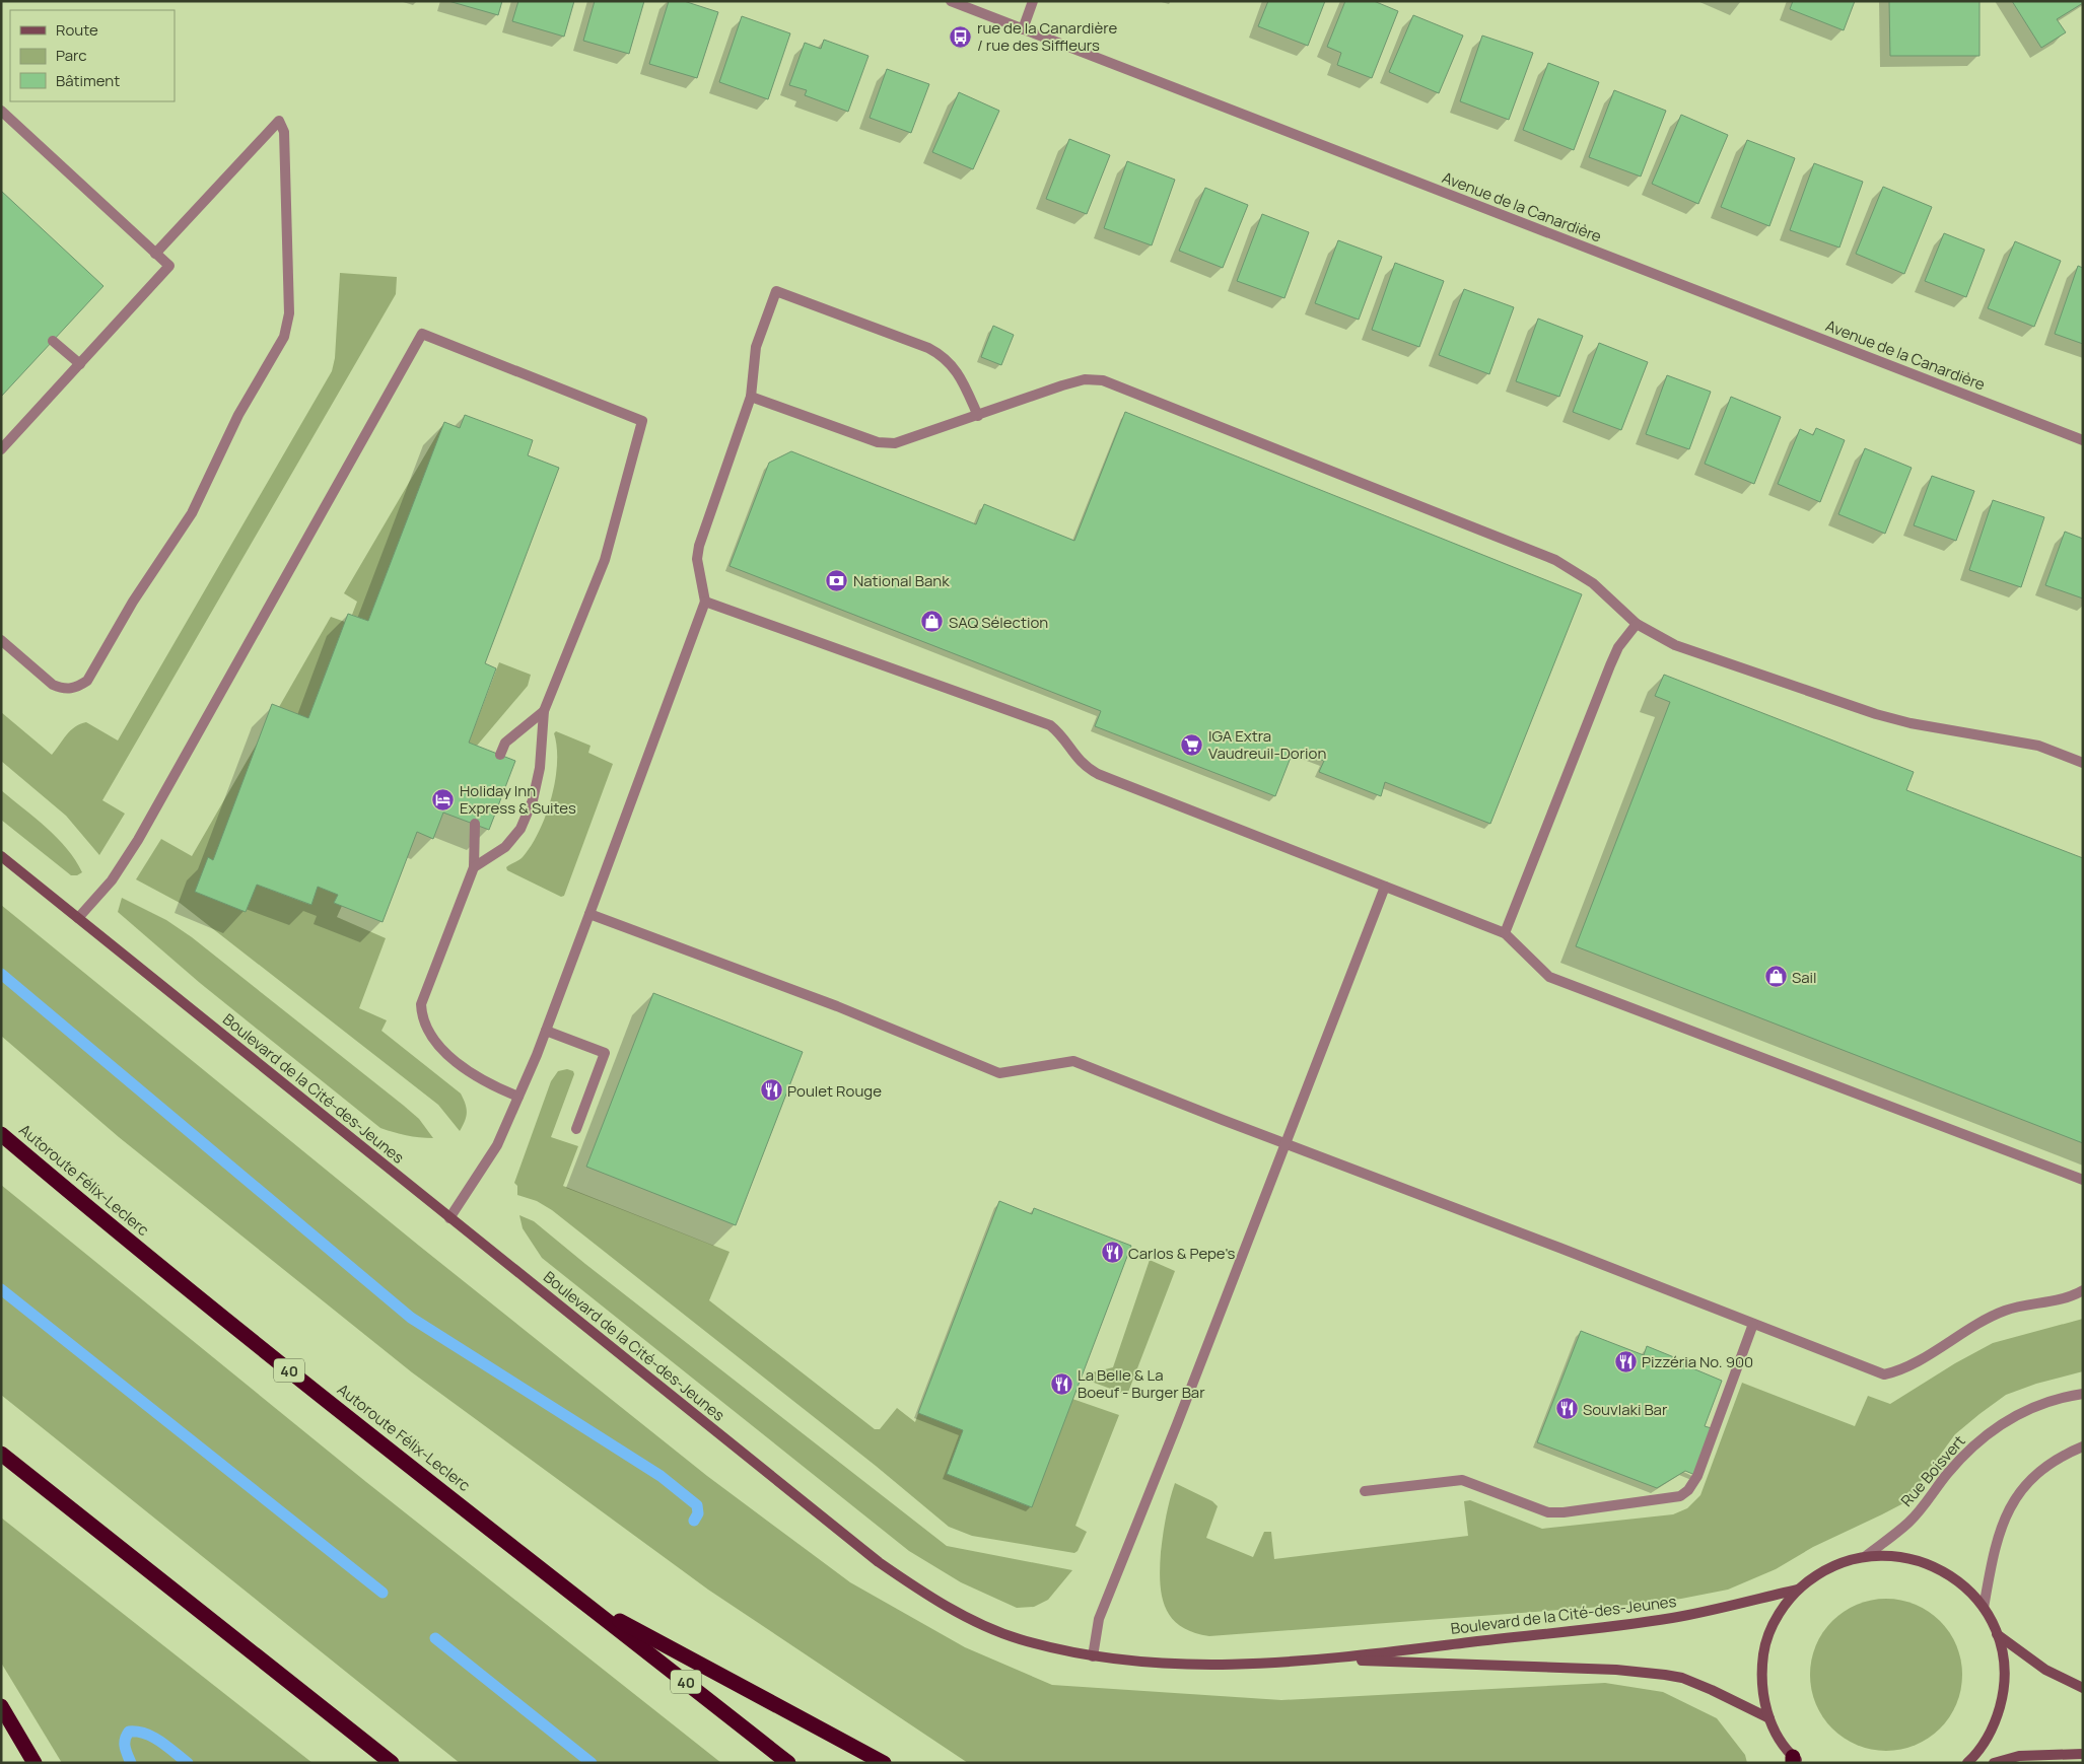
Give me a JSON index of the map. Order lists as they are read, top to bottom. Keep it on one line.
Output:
{"streets":{"highway":["Autoroute Félix-Leclerc","40"],"street":["Avenue de la Canardière","Boulevard de la Cité-des-Jeunes","Rue Boisvert"]},"places":{"bus stop":["rue de la Canardière / rue des Siffleurs"],"bank":["National Bank"],"shop":["SAQ Sélection","Sail"],"supermarket":["IGA Extra Vaudreuil-Dorion"],"hotel":["Holiday Inn Express & Suites"],"restaurant":["Poulet Rouge","Carlos & Pepe's","Pizzéria No. 900","La Belle & La Boeuf - Burger Bar","Souvlaki Bar"]},"legend":["Route","Parc","Bâtiment"]}
